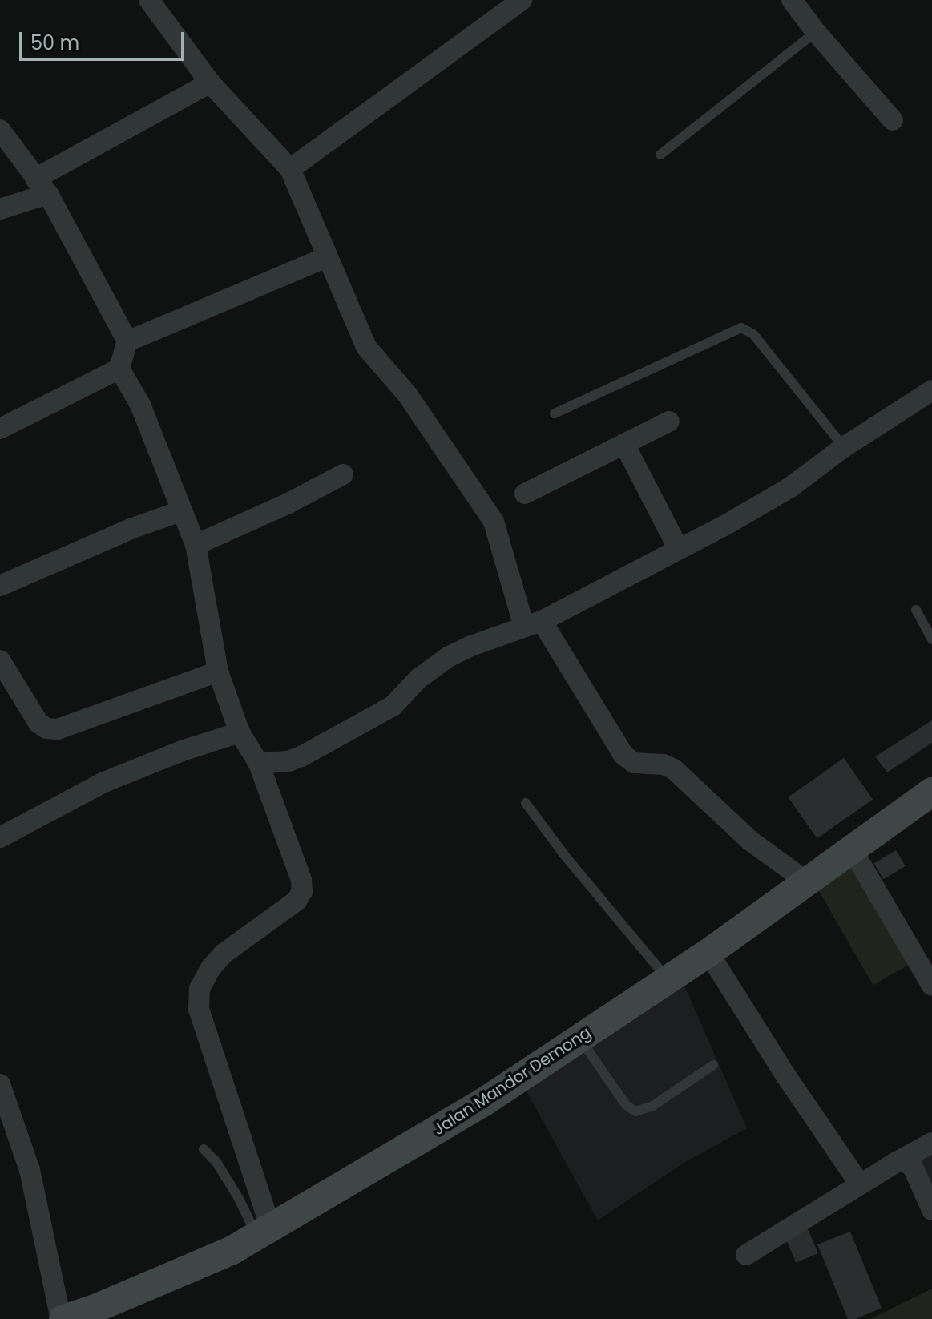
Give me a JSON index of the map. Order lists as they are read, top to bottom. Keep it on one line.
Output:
{"streets":{"main road":["Jalan Mandor Demong"]},"scale_bar":"50 m"}
